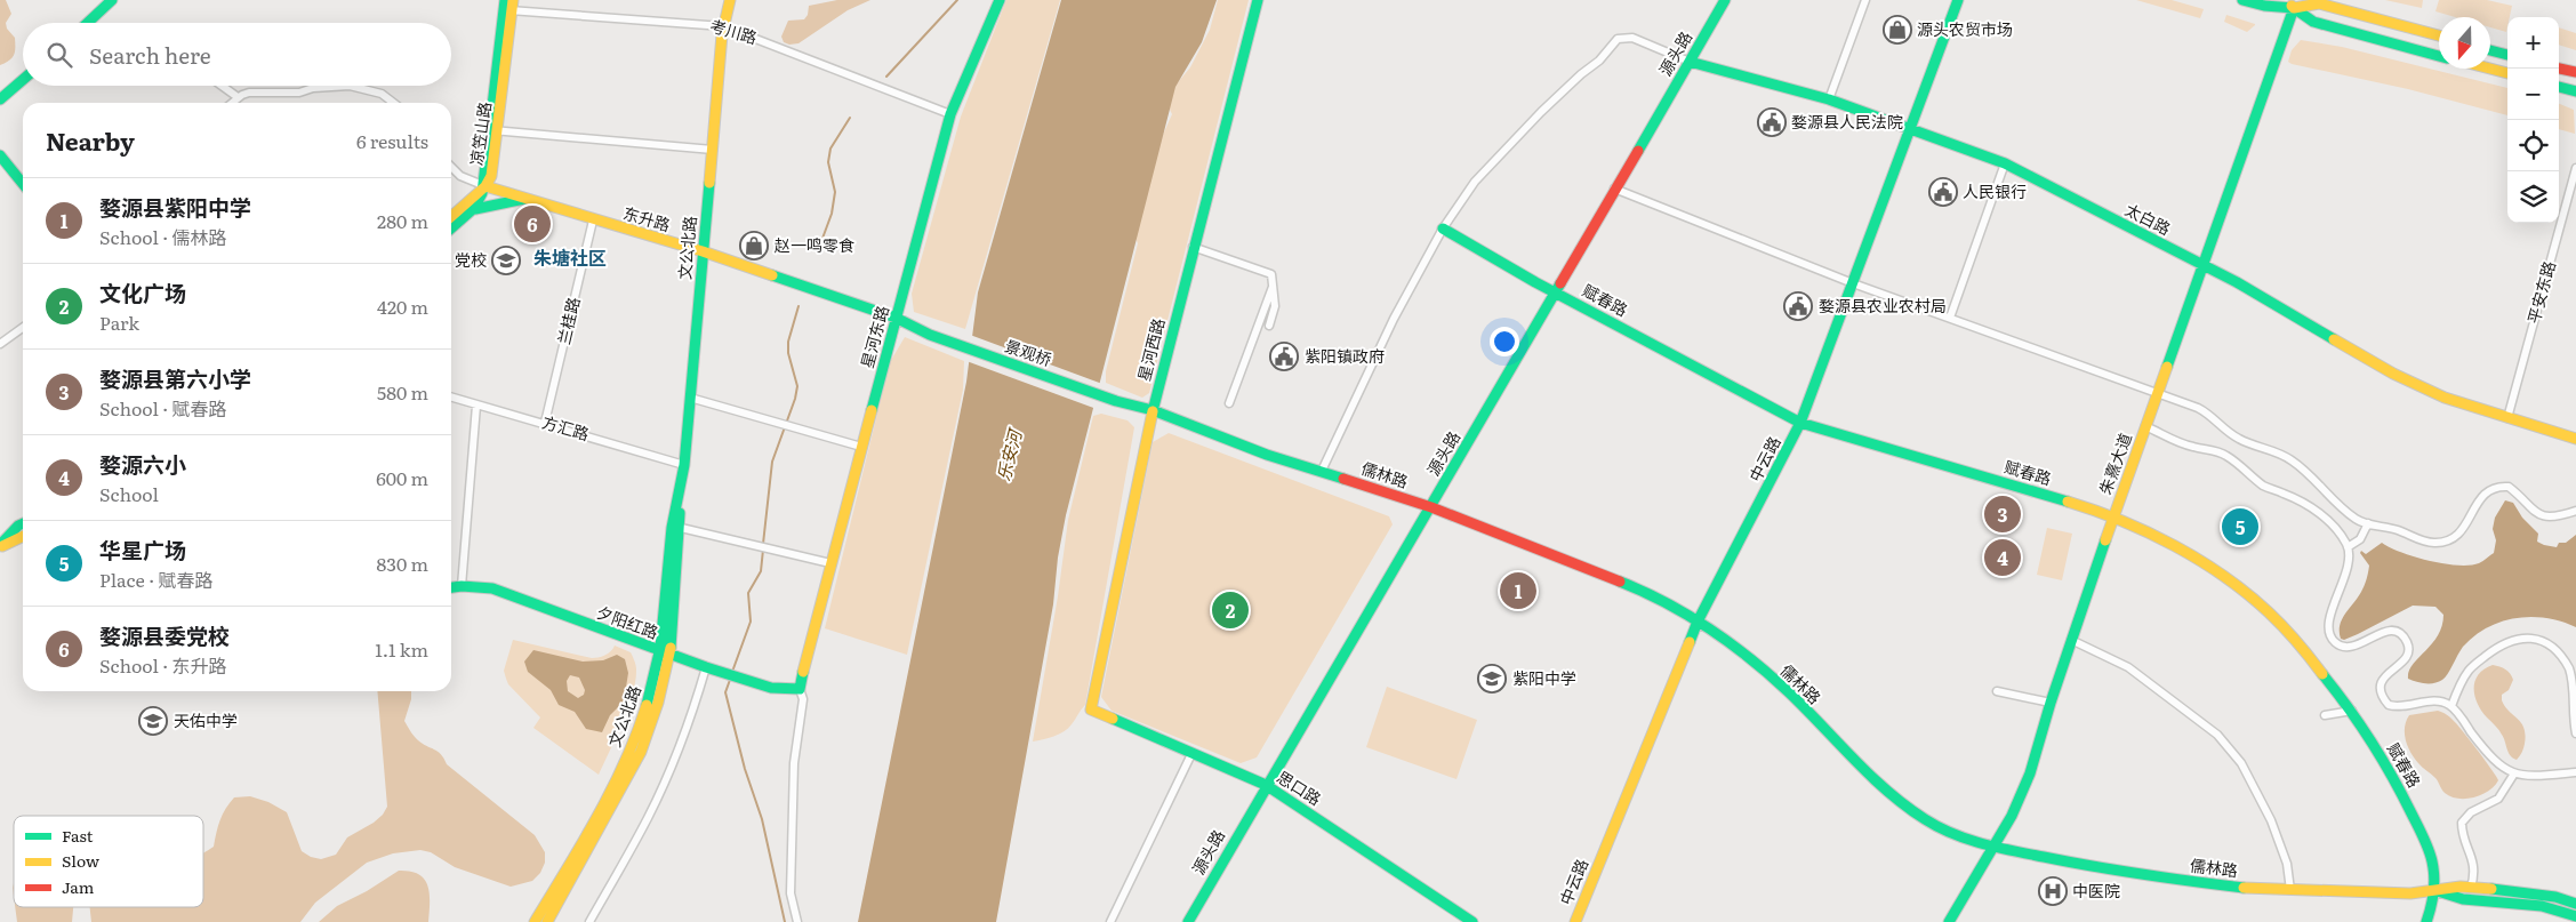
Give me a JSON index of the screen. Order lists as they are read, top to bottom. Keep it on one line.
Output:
{"streets":{"main road":["源头路","凉笠山路","东升路","太白路","文公北路","赋春路","星河东路","星河西路","景观桥","中云路","朱熹大道","儒林路","夕阳红路","思口路"],"street":["考川路","平安东路","兰桂路","方汇路"]},"crossings":[["考川路","凉笠山路"],["考川路","文公北路"],["考川路","星河东路"],["源头路","太白路"],["源头路","赋春路"],["源头路","儒林路"],["源头路","思口路"],["凉笠山路","东升路"],["东升路","文公北路"],["东升路","兰桂路"],["东升路","星河东路"],["东升路","景观桥"],["太白路","平安东路"],["太白路","中云路"],["太白路","朱熹大道"],["文公北路","方汇路"],["文公北路","夕阳红路"],["赋春路","中云路"],["赋春路","朱熹大道"],["赋春路","儒林路"],["兰桂路","方汇路"],["星河东路","景观桥"],["星河东路","夕阳红路"],["星河西路","景观桥"],["星河西路","儒林路"],["星河西路","思口路"],["景观桥","儒林路"],["中云路","儒林路"],["朱熹大道","儒林路"]],"districts":["朱塘社区"],"water":["乐安河"],"places":{"shop":["源头农贸市场","赵一鸣零食"],"public building":["婺源县人民法院","人民银行","婺源县农业农村局","紫阳镇政府"],"school or university":["党校","紫阳中学","天佑中学"],"hospital":["中医院"]},"legend":["Fast","Slow","Jam"],"north":"bottom","page":{"map_buttons":["+","−"],"search":"Search here","heading":["Nearby","6 results"],"list":[{"mark":"1","name":"婺源县紫阳中学","note":"School · 儒林路","value":"280 m"},{"mark":"2","name":"文化广场","note":"Park","value":"420 m"},{"mark":"3","name":"婺源县第六小学","note":"School · 赋春路","value":"580 m"},{"mark":"4","name":"婺源六小","note":"School","value":"600 m"},{"mark":"5","name":"华星广场","note":"Place · 赋春路","value":"830 m"},{"mark":"6","name":"婺源县委党校","note":"School · 东升路","value":"1.1 km"}],"pins":["6","3","5","4","1","2"]}}
